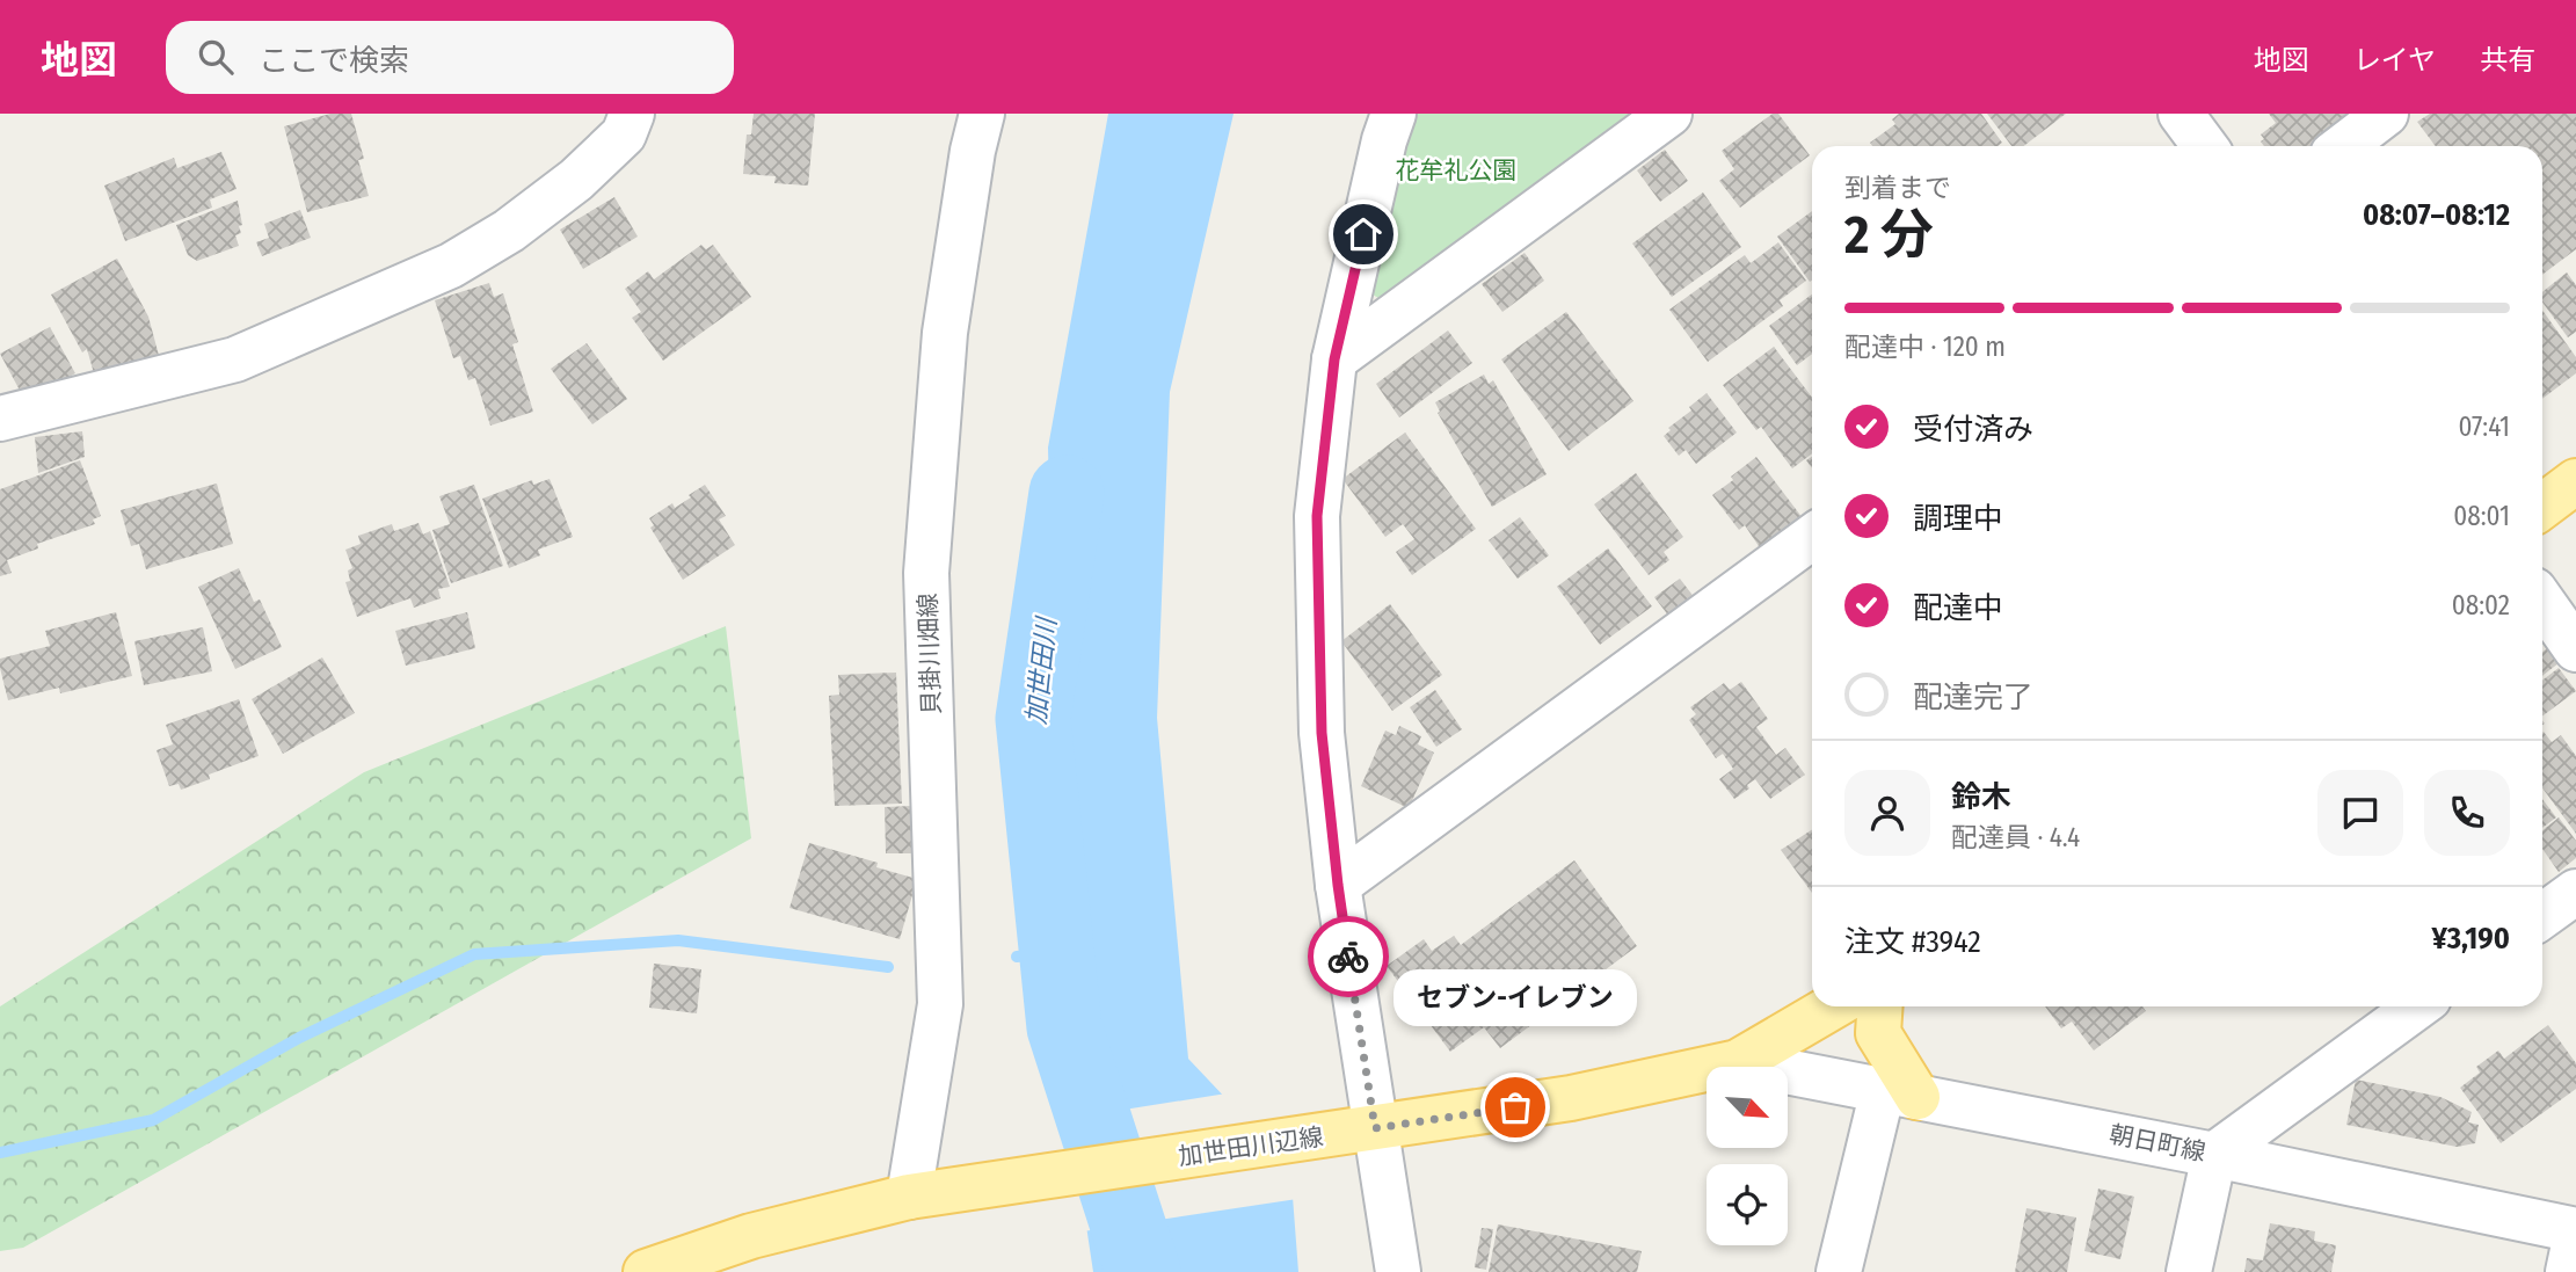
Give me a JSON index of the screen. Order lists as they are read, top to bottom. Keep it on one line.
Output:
{"streets":{"main road":["加世田川辺線"],"street":["貝掛川畑線","朝日町線"]},"crossings":[["貝掛川畑線","加世田川辺線"],["朝日町線","加世田川辺線"]],"water":["加世田川"],"parks":["花牟礼公園"],"places":["セブン-イレブン"],"north":"bottom right","page":{"header":"地図","search":"ここで検索","nav":["地図","レイヤ","共有"],"heading":["2 分","到着まで","08:07–08:12"],"panel":["鈴木","配達員 · 4.4","注文 #3942","¥3,190"],"bar":"配達中 · 120 m","list":[["受付済み","07:41"],["調理中","08:01"],["配達中","08:02"],"配達完了"],"bubble":"セブン-イレブン"}}
